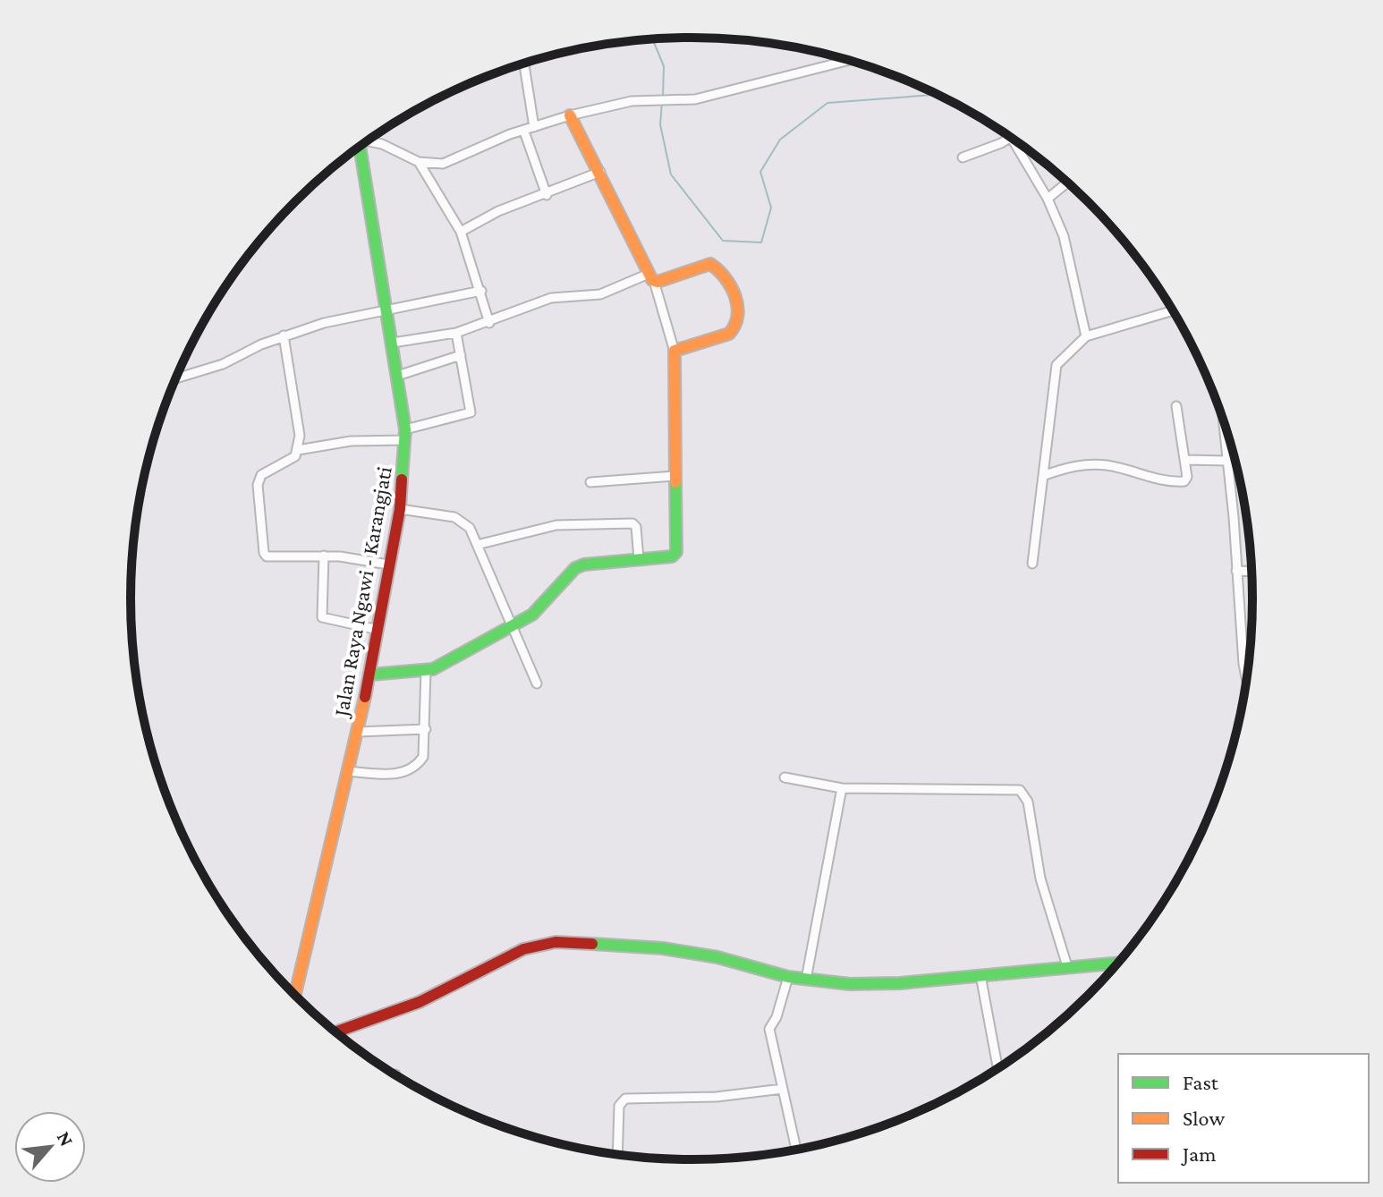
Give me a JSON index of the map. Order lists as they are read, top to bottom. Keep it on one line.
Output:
{"streets":{"street":["Jalan Raya Ngawi - Karangjati"]},"legend":["Fast","Slow","Jam"],"north":"top right"}
